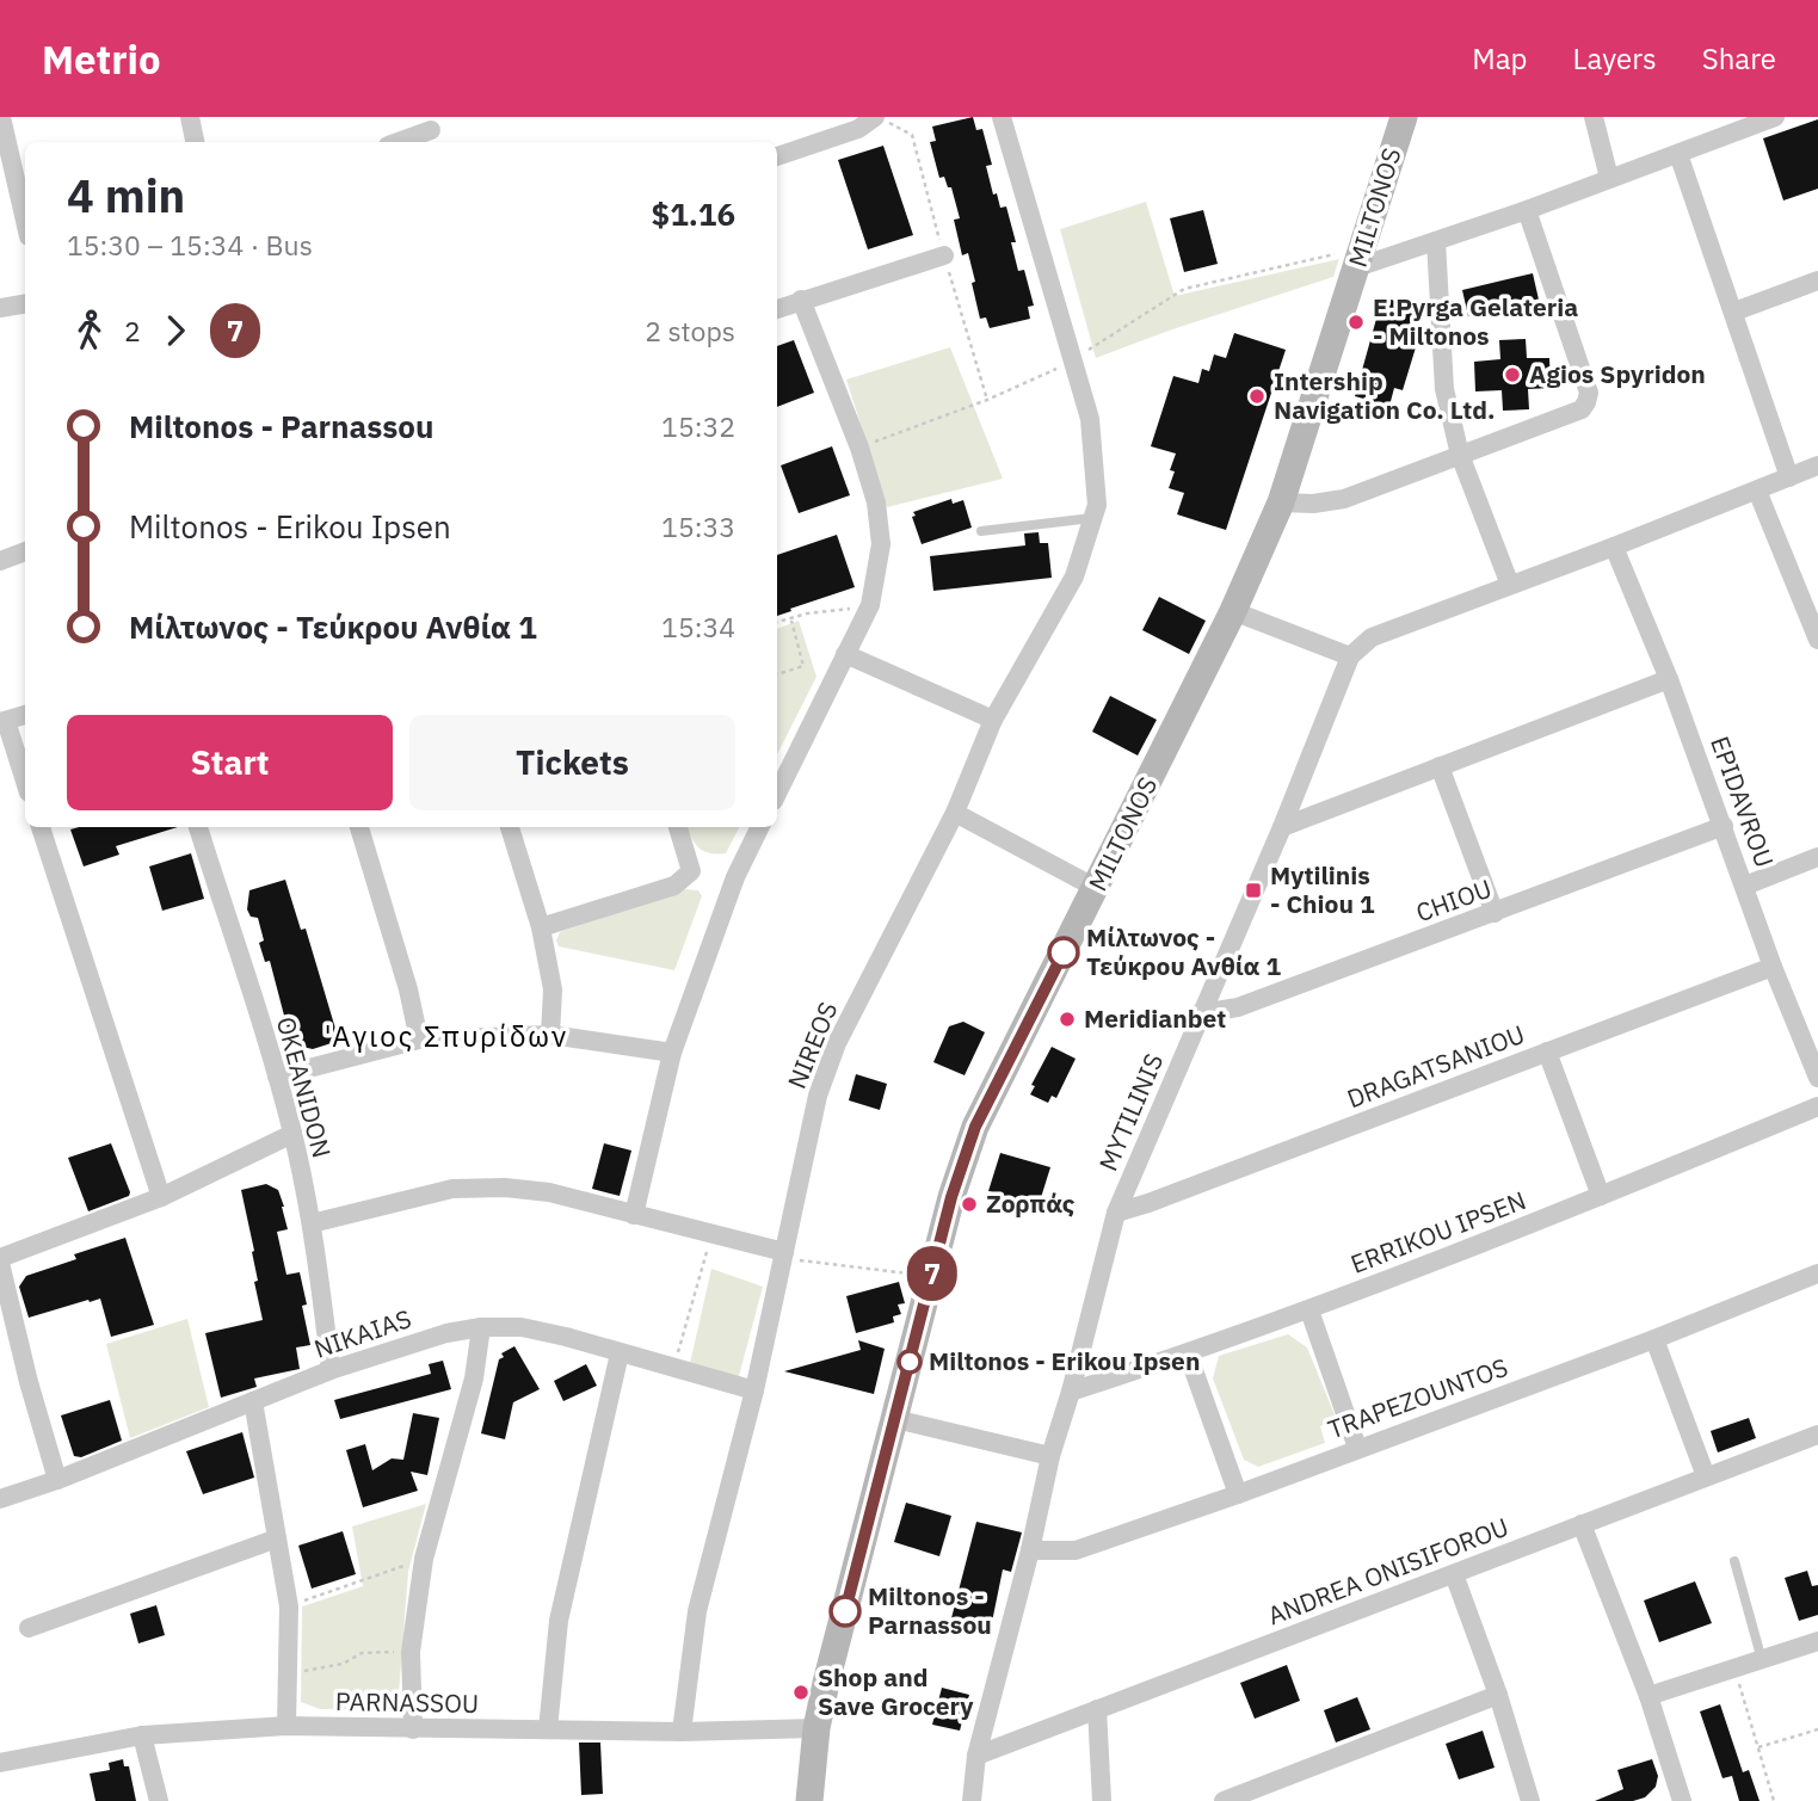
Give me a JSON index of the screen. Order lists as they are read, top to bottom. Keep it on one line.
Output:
{"streets":{"street":["MILTONOS","EPIDAVROU","CHIOU","NIREOS","DRAGATSANIOU","OKEANIDON","MYTILINIS","ERRIKOU IPSEN","NIKAIAS","TRAPEZOUNTOS","ANDREA ONISIFOROU","PARNASSOU"]},"crossings":[["MILTONOS","PARNASSOU"],["EPIDAVROU","CHIOU"],["EPIDAVROU","DRAGATSANIOU"],["CHIOU","MYTILINIS"],["NIREOS","NIKAIAS"],["NIREOS","PARNASSOU"],["DRAGATSANIOU","MYTILINIS"],["OKEANIDON","NIKAIAS"],["MYTILINIS","ERRIKOU IPSEN"],["MYTILINIS","TRAPEZOUNTOS"],["MYTILINIS","ANDREA ONISIFOROU"]],"districts":["'Αγιος Σπυρίδων"],"places":{"other":["E.Pyrga Gelateria - Miltonos","Agios Spyridon","Intership Navigation Co. Ltd.","Μίλτωνος - Τεύκρου Ανθία 1","Meridianbet","Ζορπάς","Miltonos - Erikou Ipsen","Miltonos - Parnassou","Shop and Save Grocery"],"transit":["Mytilinis - Chiou 1"]},"lines":["bus line 7"],"page":{"header":"Metrio","nav":["Map","Layers","Share"],"on_map":"7","heading":["4 min","15:30 – 15:34 · Bus","$1.16"],"legs":["2","7","2 stops"],"list":[{"name":"Miltonos - Parnassou","value":"15:32"},{"name":"Miltonos - Erikou Ipsen","value":"15:33"},{"name":"Μίλτωνος - Τεύκρου Ανθία 1","value":"15:34"}],"buttons":["Start","Tickets"]}}
